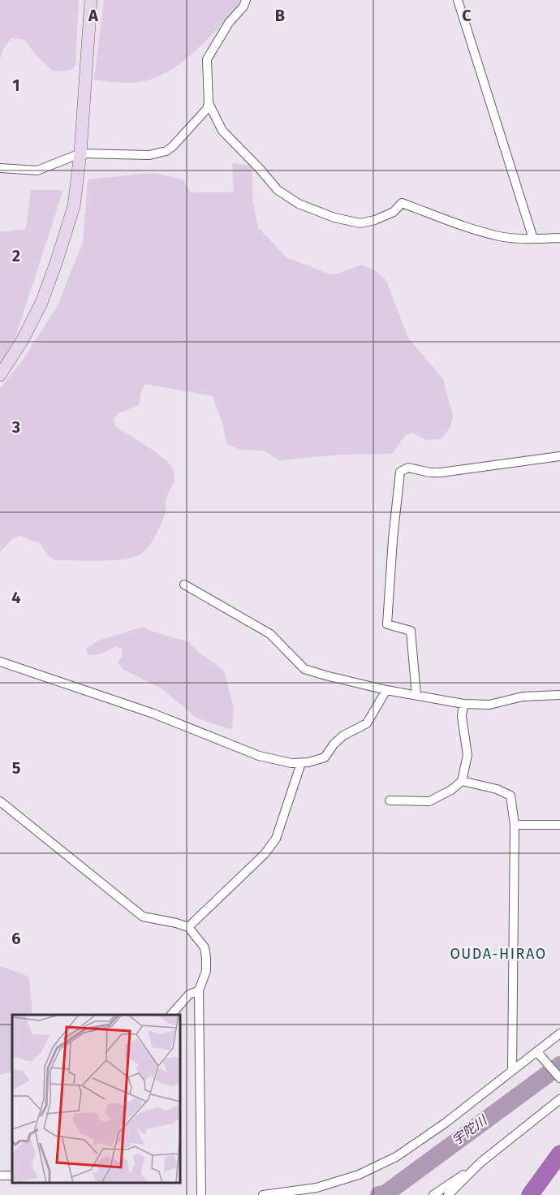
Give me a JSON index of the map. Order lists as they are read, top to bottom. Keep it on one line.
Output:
{"districts":["OUDA-HIRAO"],"water":["宇陀川"],"grid":{"columns":["A","B","C"],"rows":["1","2","3","4","5","6"]}}
